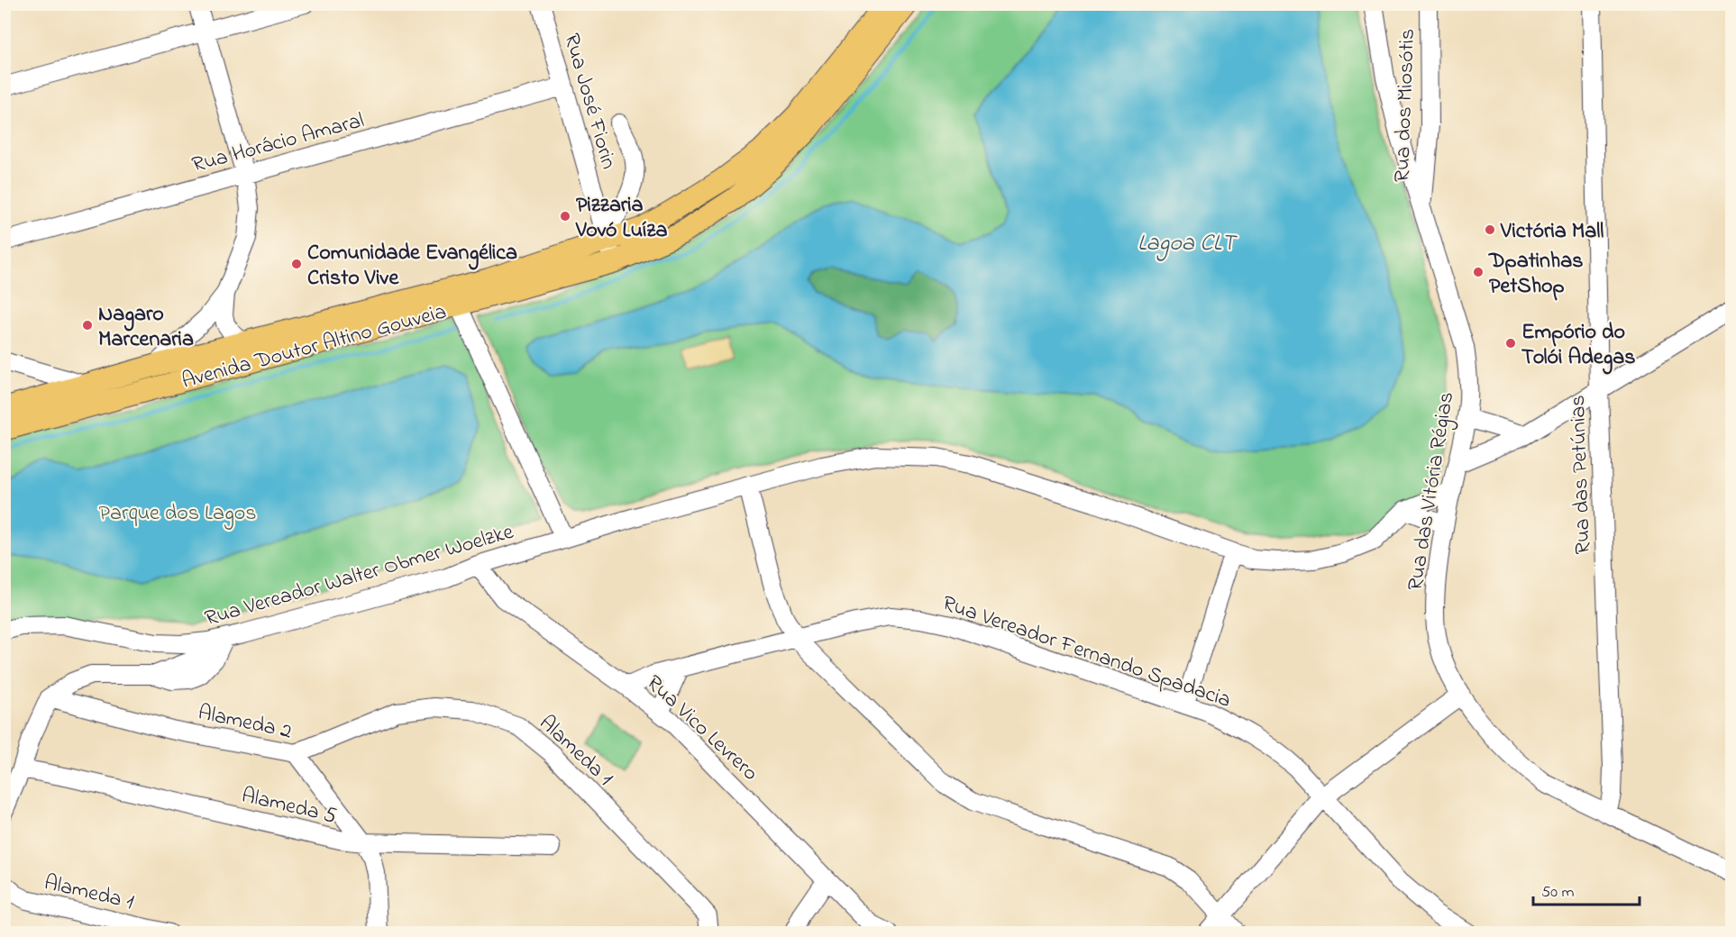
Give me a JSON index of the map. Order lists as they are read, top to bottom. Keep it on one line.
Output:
{"streets":{"main road":["Avenida Doutor Altino Gouveia"],"street":["Rua José Fiorin","Rua dos Miosótis","Rua Horácio Amaral","Rua das Petúnias","Rua das Vitória Régias","Rua Vereador Walter Obmer Woelzke","Rua Vereador Fernando Spadacia","Alameda 2","Rua Vico Levrero","Alameda 1","Alameda 5"]},"crossings":[["Rua José Fiorin","Rua Horácio Amaral"],["Rua José Fiorin","Avenida Doutor Altino Gouveia"],["Rua dos Miosótis","Rua das Vitória Régias"],["Rua das Petúnias","Rua das Vitória Régias"],["Rua das Vitória Régias","Rua Vereador Walter Obmer Woelzke"],["Rua Vereador Walter Obmer Woelzke","Rua Vico Levrero"],["Rua Vereador Fernando Spadacia","Rua Vico Levrero"],["Alameda 2","Alameda 1"],["Alameda 2","Alameda 5"]],"water":["Lagoa CLT"],"parks":["Parque dos Lagos"],"places":["Pizzaria Vovó Luíza","Victória Mall","Comunidade Evangélica Cristo Vive","Dpatinhas PetShop","Nagaro Marcenaria","Empório do Tolói Adegas"],"scale_bar":"50 m"}
